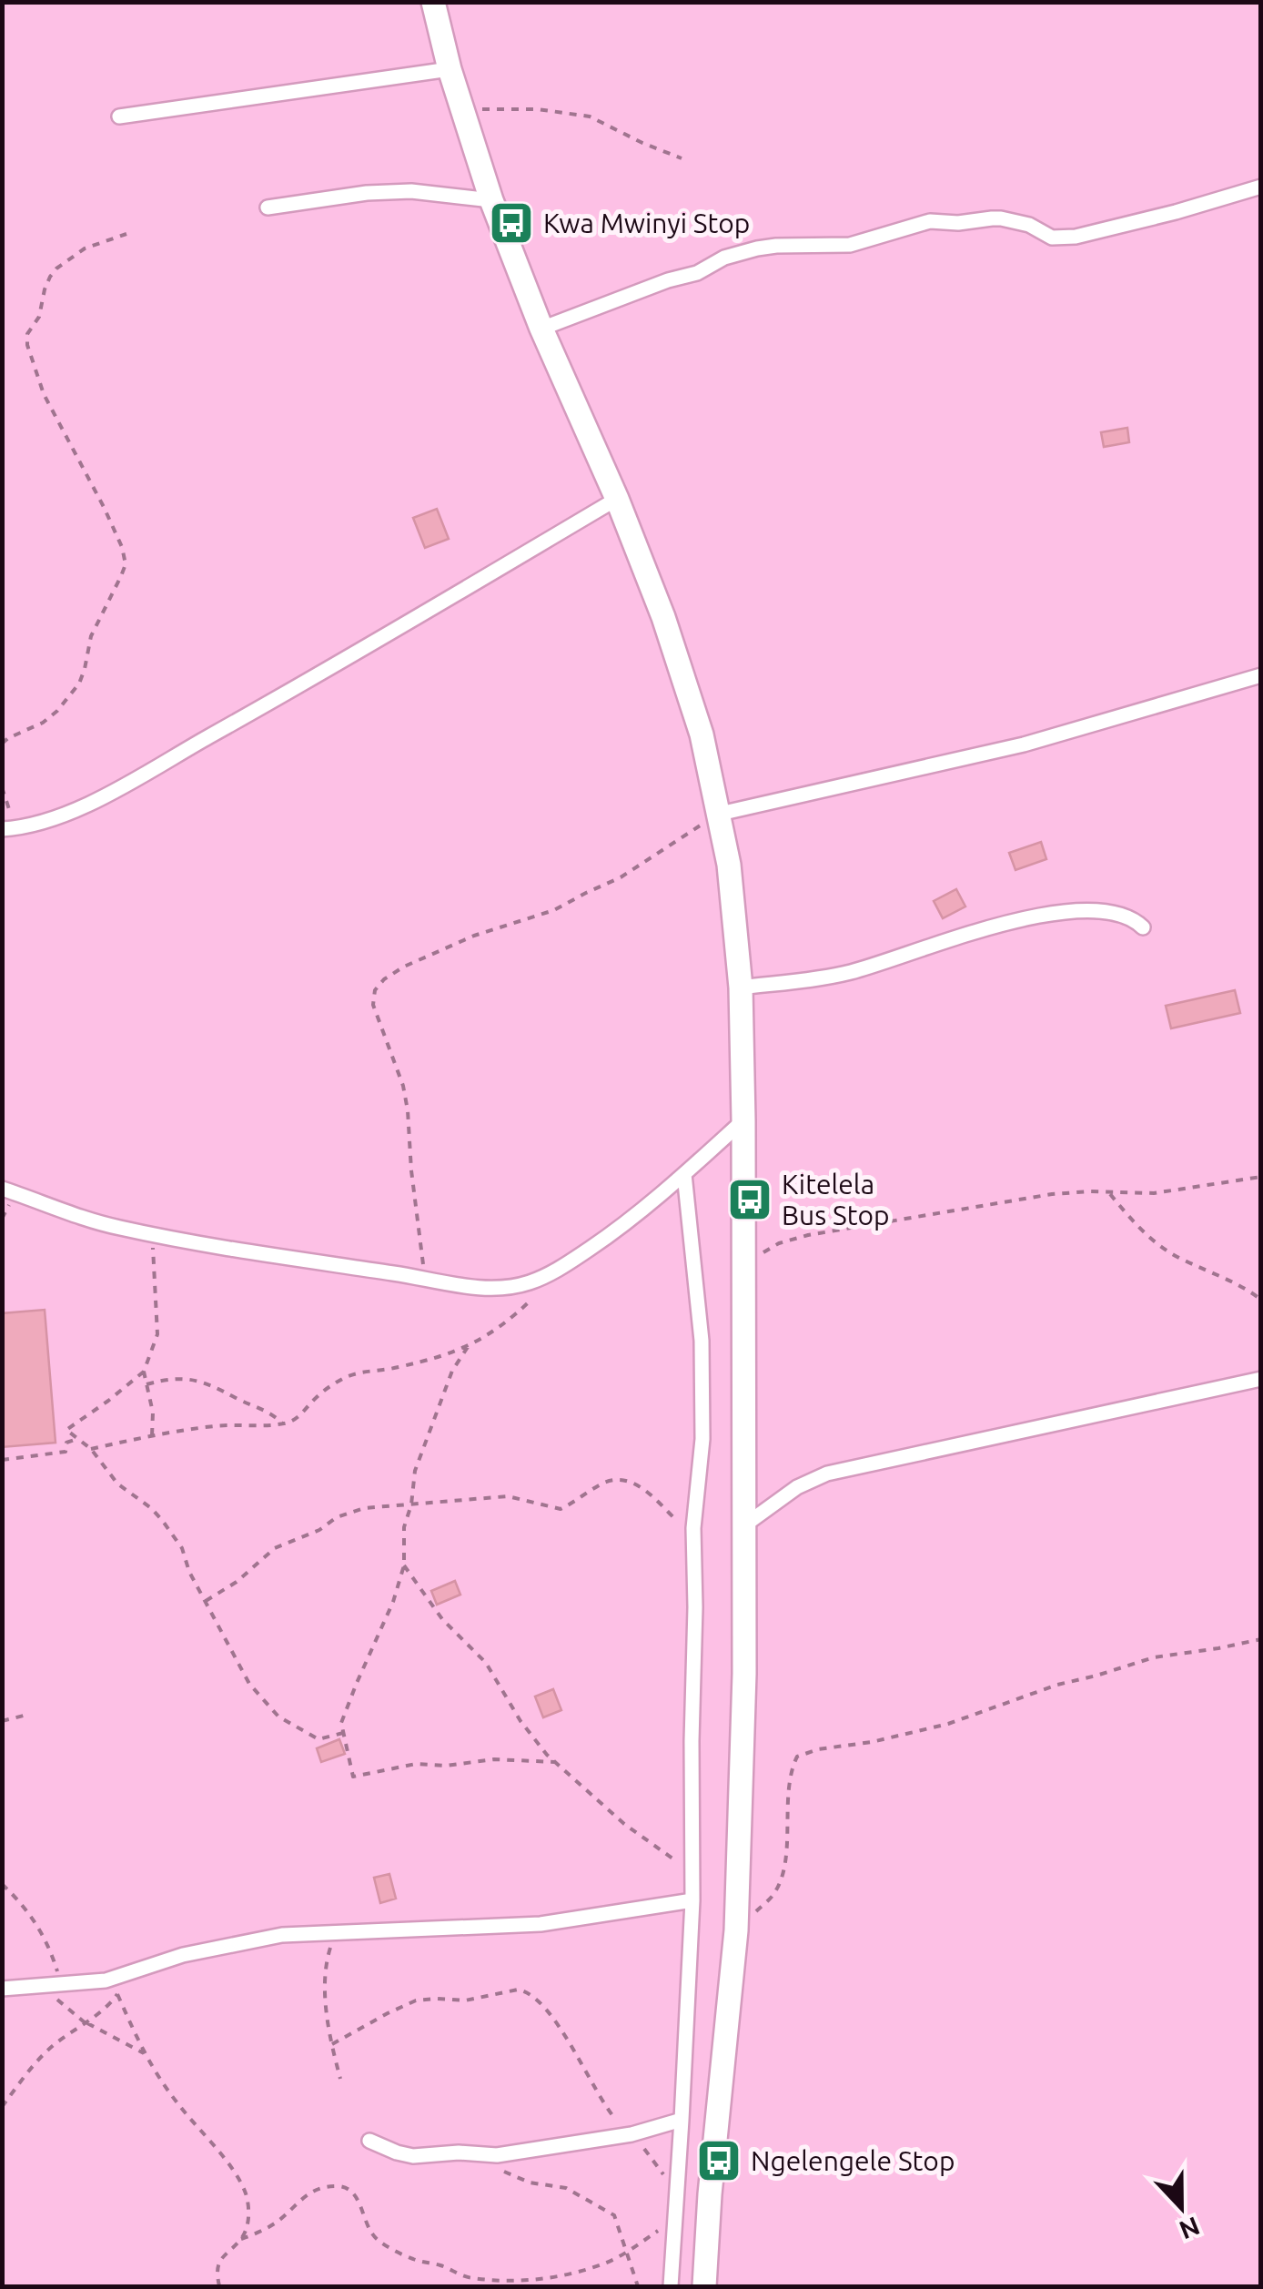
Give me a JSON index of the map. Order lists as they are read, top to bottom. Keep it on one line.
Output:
{"places":{"bus stop":["Kwa Mwinyi Stop","Kitelela Bus Stop","Ngelengele Stop"]},"north":"bottom"}
